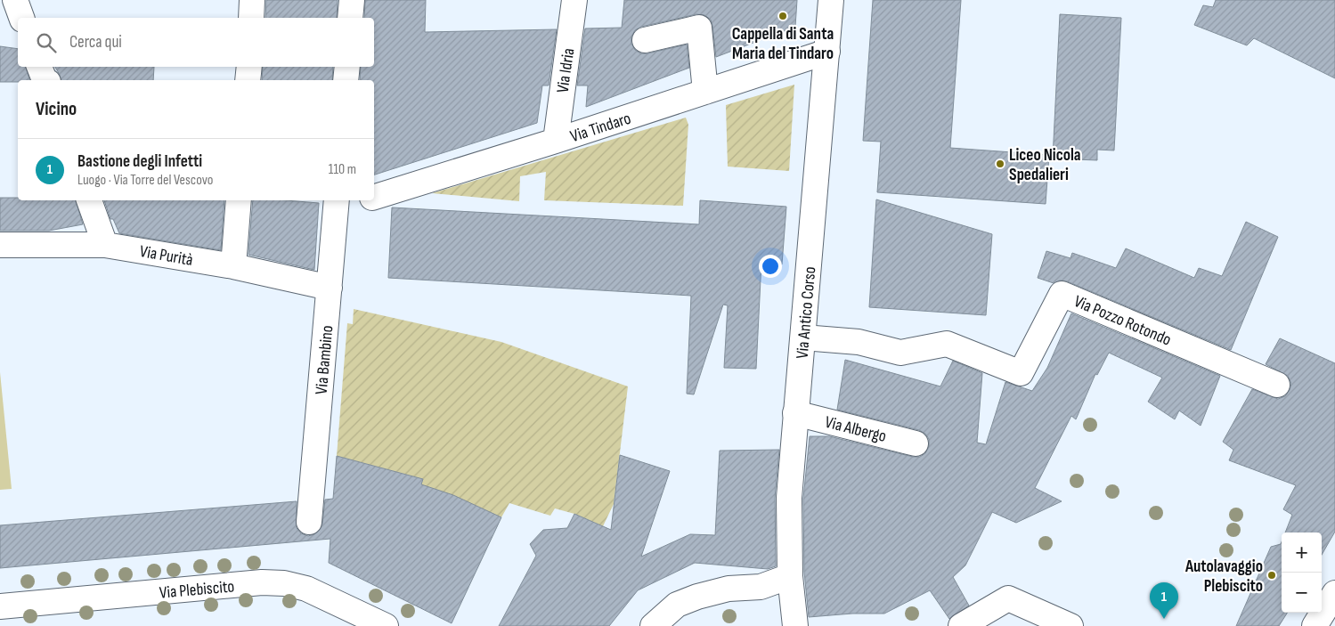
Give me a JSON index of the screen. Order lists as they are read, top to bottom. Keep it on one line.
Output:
{"streets":{"street":["Via Idria","Via Tindaro","Via Purità","Via Antico Corso","Via Pozzo Rotondo","Via Bambino","Via Albergo","Via Plebiscito"]},"crossings":[["Via Idria","Via Tindaro"],["Via Tindaro","Via Antico Corso"],["Via Tindaro","Via Bambino"],["Via Purità","Via Bambino"],["Via Antico Corso","Via Pozzo Rotondo"],["Via Antico Corso","Via Albergo"]],"places":["Cappella di Santa Maria del Tindaro","Liceo Nicola Spedalieri","Autolavaggio Plebiscito"],"page":{"search":"Cerca qui","heading":"Vicino","list":[{"mark":"1","name":"Bastione degli Infetti","note":"Luogo · Via Torre del Vescovo","value":"110 m"}],"map_buttons":["+","−"],"pins":"1"}}
